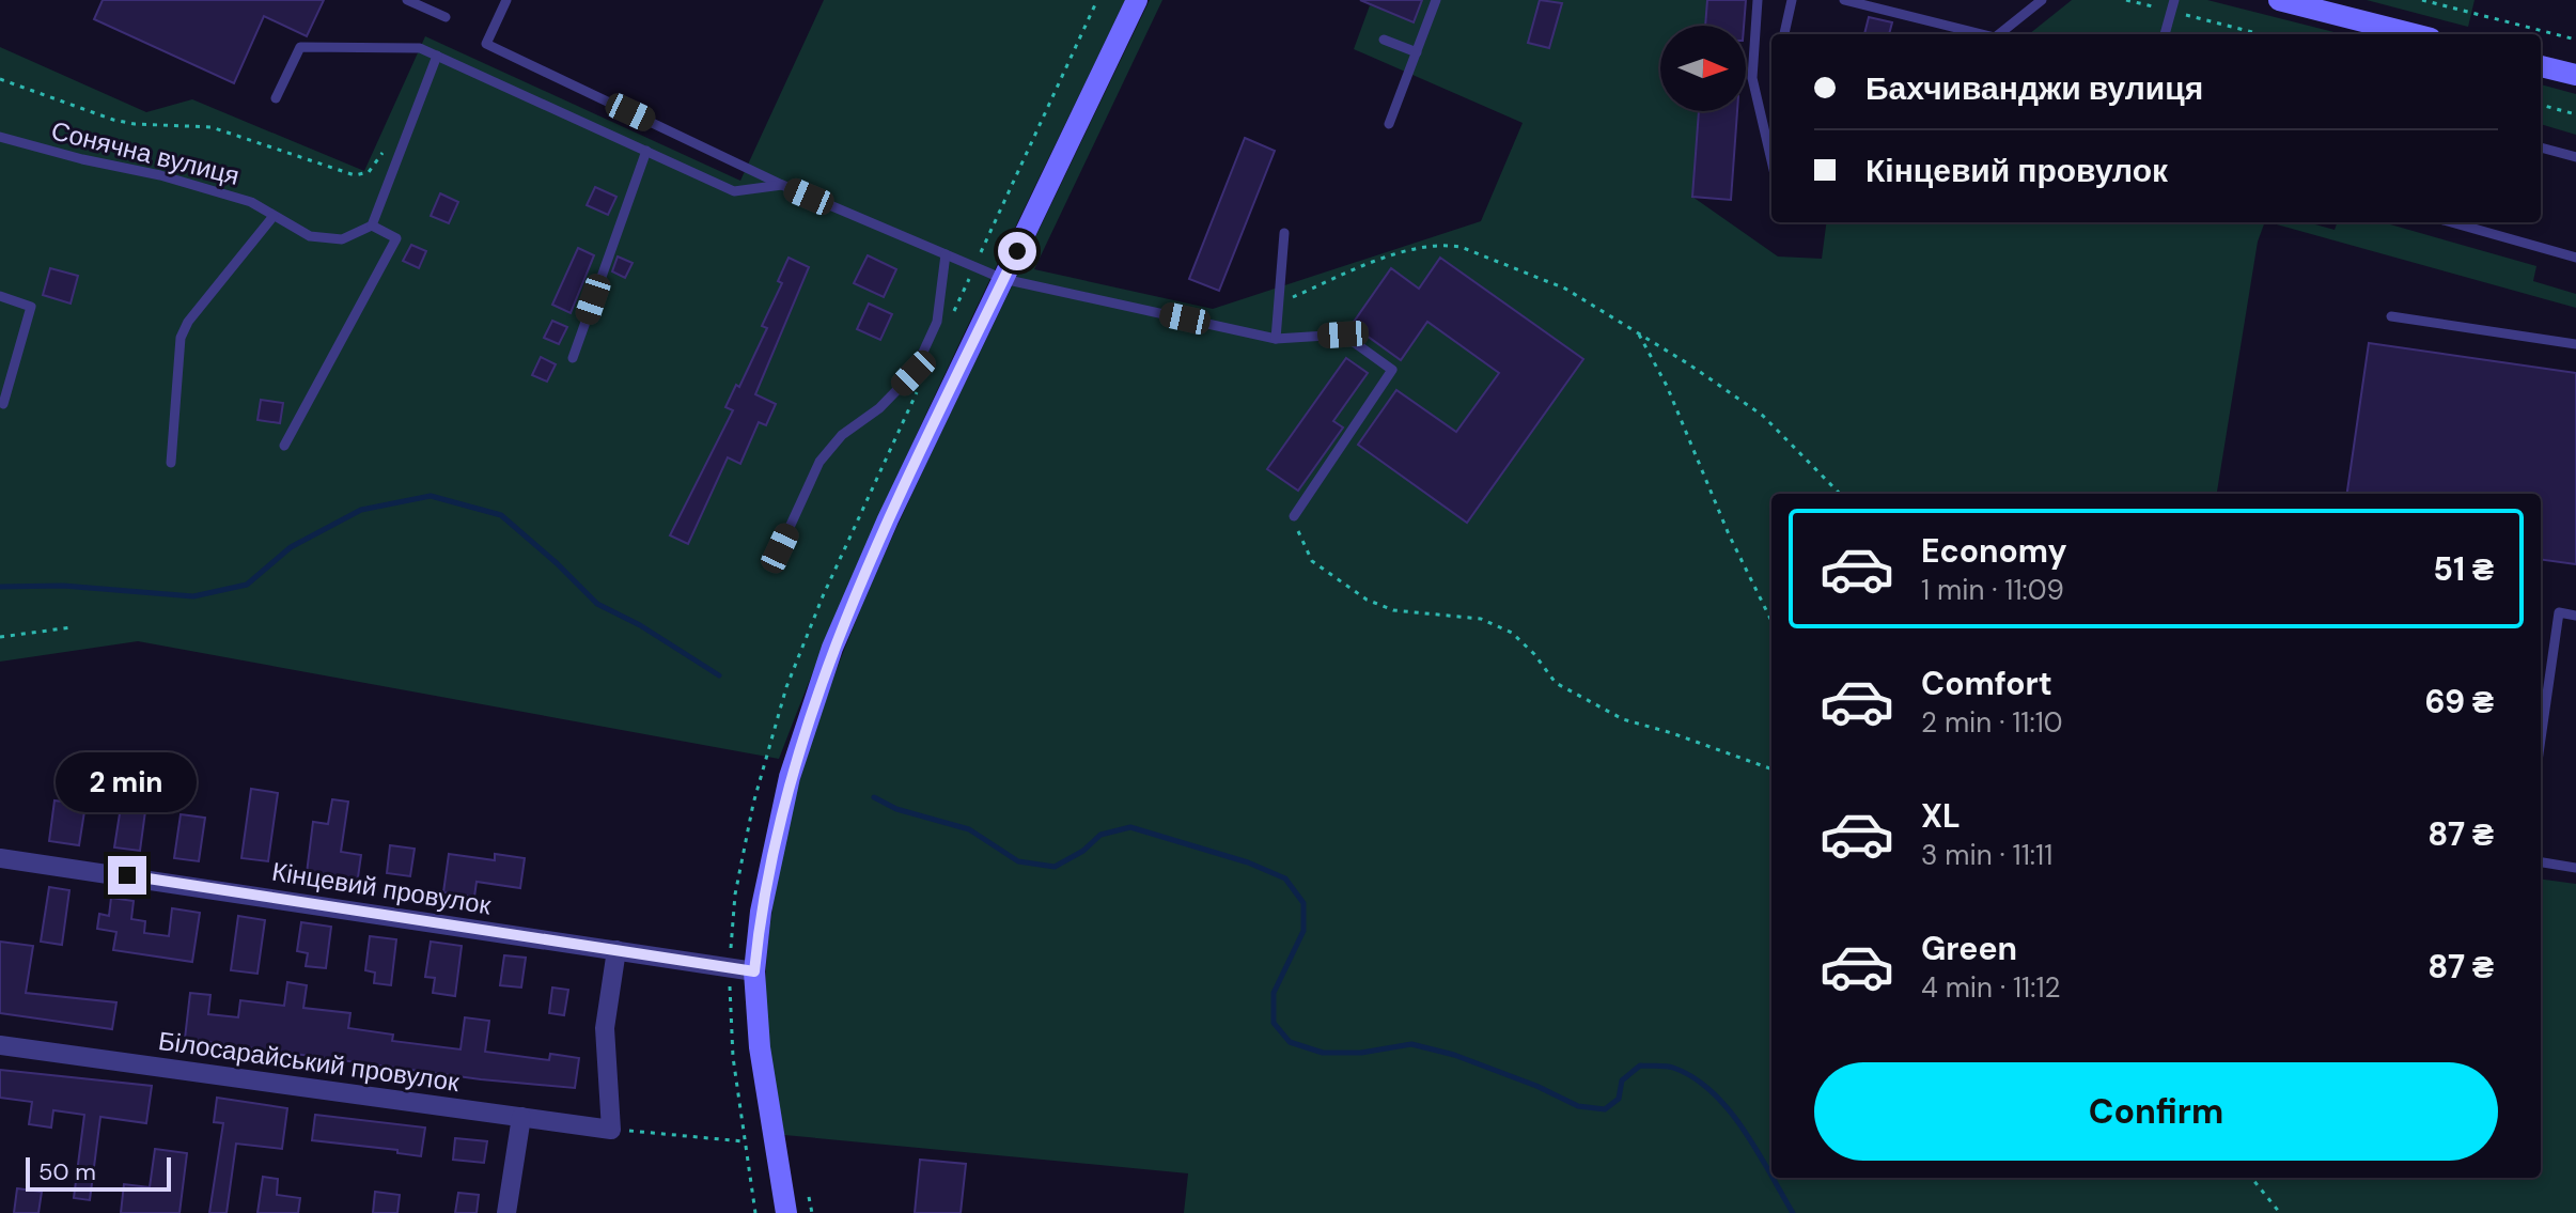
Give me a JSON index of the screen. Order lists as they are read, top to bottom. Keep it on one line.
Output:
{"streets":{"street":["Кінцевий провулок","Білосарайський провулок"],"lane":["Сонячна вулиця"]},"scale_bar":"50 m","north":"right","page":{"banner":["Бахчиванджи вулиця","Кінцевий провулок"],"list":[{"name":"Economy","note":"1 min · 11:09","value":"51 ₴"},{"name":"Comfort","note":"2 min · 11:10","value":"69 ₴"},{"name":"XL","note":"3 min · 11:11","value":"87 ₴"},{"name":"Green","note":"4 min · 11:12","value":"87 ₴"}],"bubble":"2 min","buttons":"Confirm","scale":"50 m"}}
